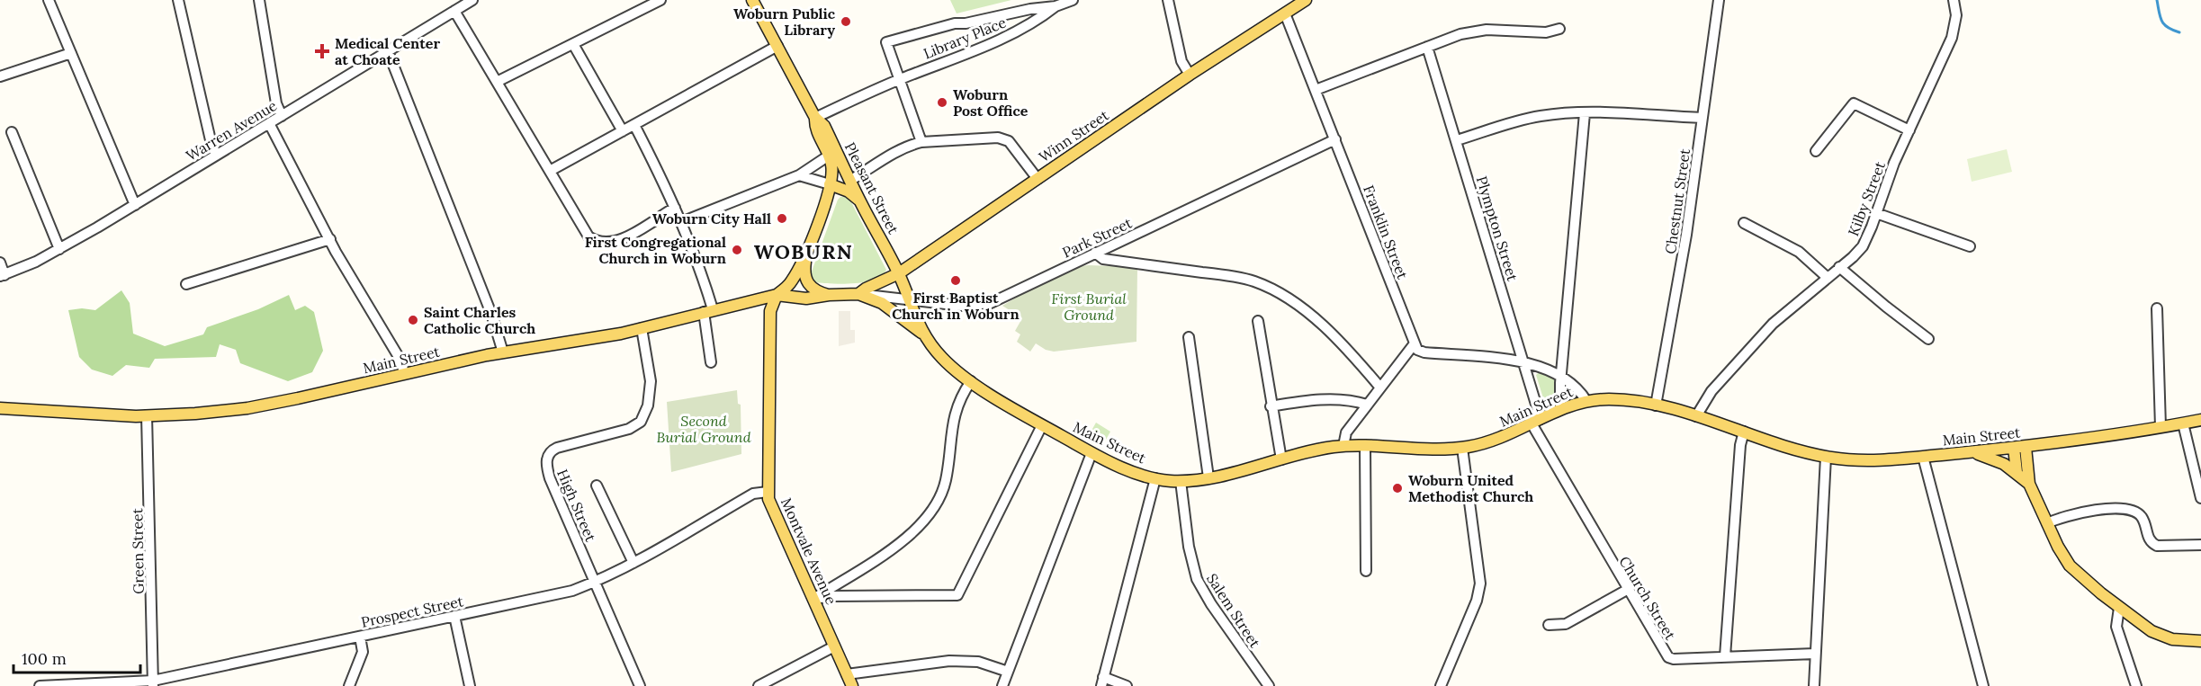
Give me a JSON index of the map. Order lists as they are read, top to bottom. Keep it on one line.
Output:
{"streets":{"main road":["Winn Street","Pleasant Street","Main Street","Montvale Avenue"],"street":["Library Place","Warren Avenue","Kilby Street","Chestnut Street","Plympton Street","Franklin Street","Park Street","High Street","Green Street","Church Street","Salem Street","Prospect Street"]},"crossings":[["Library Place","Pleasant Street"],["Winn Street","Pleasant Street"],["Winn Street","Franklin Street"],["Winn Street","Park Street"],["Winn Street","Main Street"],["Pleasant Street","Main Street"],["Kilby Street","Main Street"],["Chestnut Street","Main Street"],["Plympton Street","Main Street"],["Plympton Street","Church Street"],["Franklin Street","Park Street"],["Park Street","Main Street"],["Main Street","High Street"],["Main Street","Green Street"],["Main Street","Montvale Avenue"],["Main Street","Church Street"],["Main Street","Salem Street"],["High Street","Prospect Street"],["Green Street","Prospect Street"],["Montvale Avenue","Prospect Street"]],"districts":["WOBURN"],"parks":["First Burial Ground","Second Burial Ground"],"places":{"other":["Woburn Public Library","Woburn Post Office","Woburn City Hall","First Congregational Church in Woburn","First Baptist Church in Woburn","Saint Charles Catholic Church","Woburn United Methodist Church"],"health":["Medical Center at Choate"]},"scale_bar":"100 m"}
